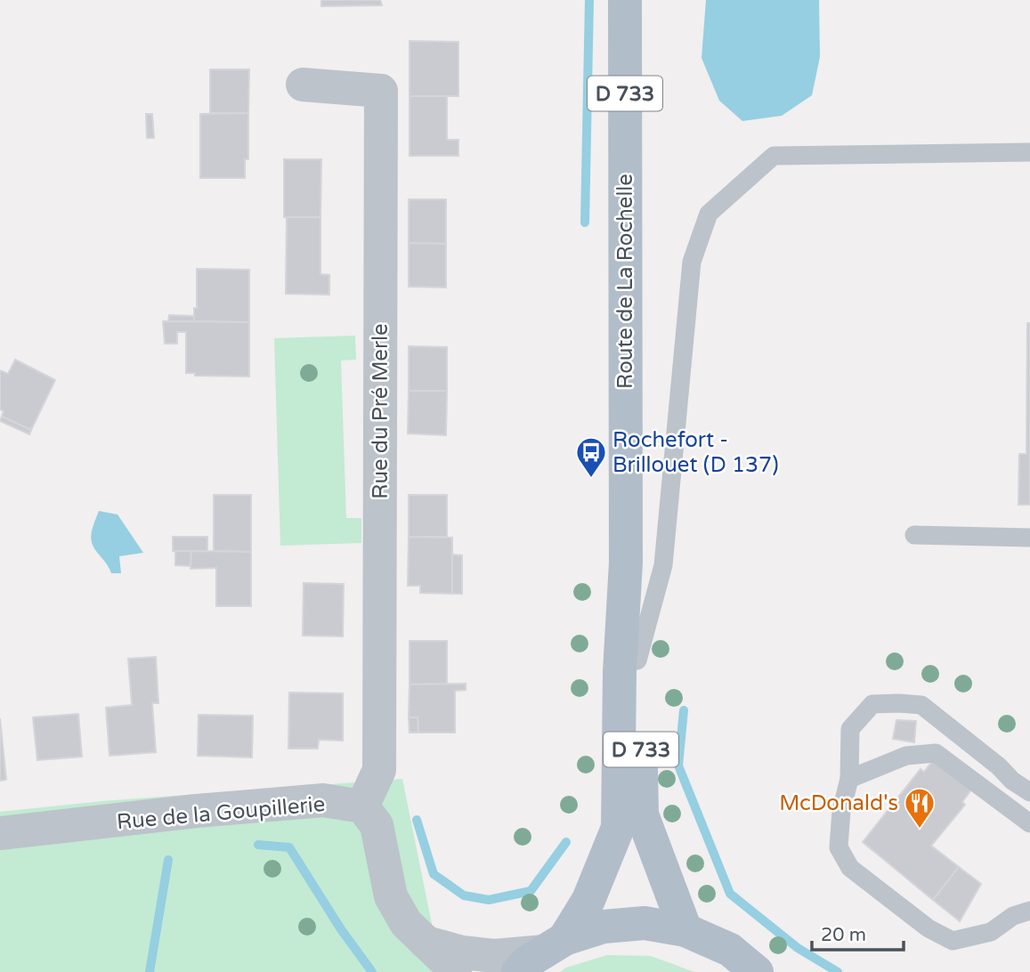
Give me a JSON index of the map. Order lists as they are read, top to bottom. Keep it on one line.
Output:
{"streets":{"main road":["D 733","Route de La Rochelle"],"street":["Rue du Pré Merle","Rue de la Goupillerie"]},"crossings":[["Rue du Pré Merle","Rue de la Goupillerie"]],"places":{"bus stop":["Rochefort - Brillouet (D 137)"],"restaurant":["McDonald's"]},"scale_bar":"20 m"}
